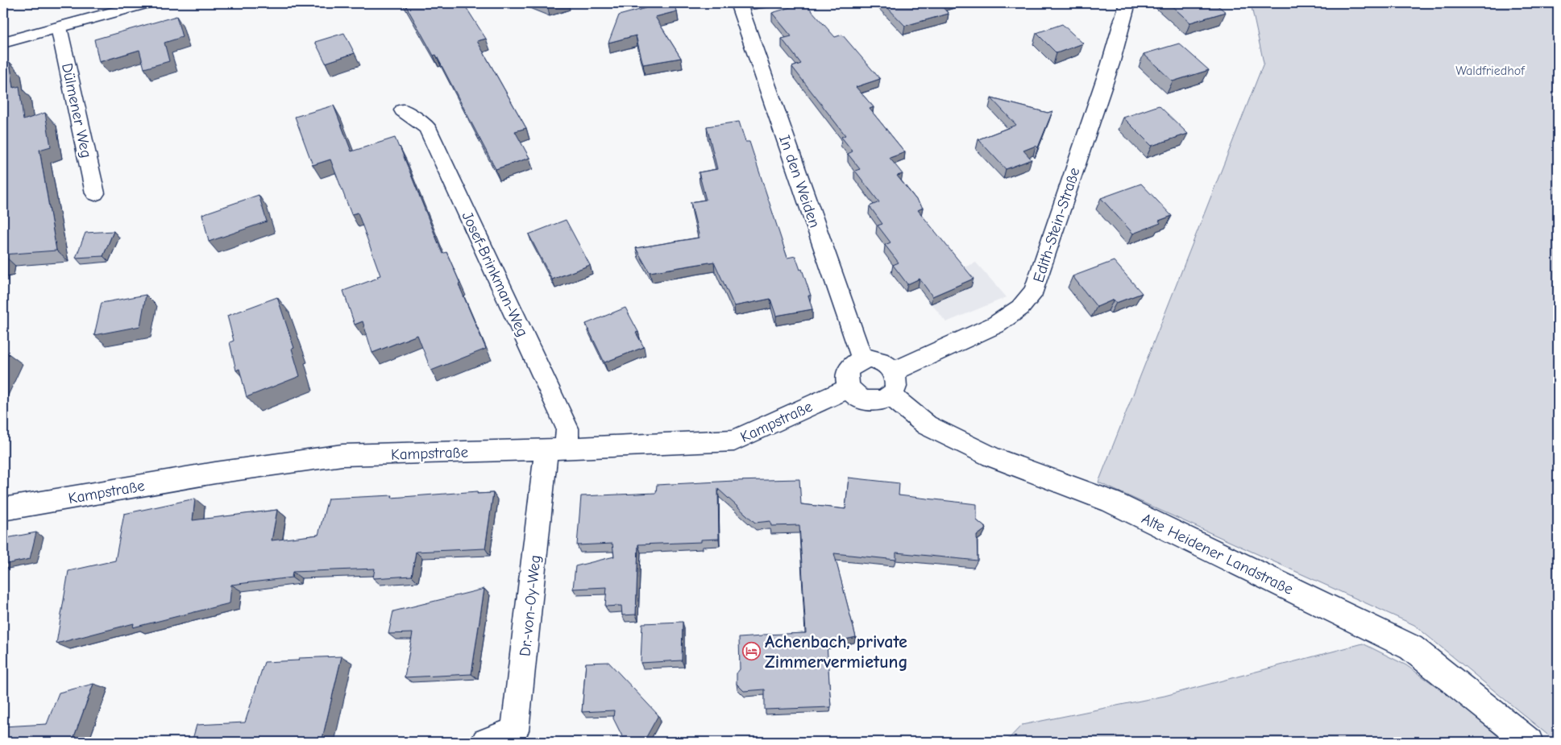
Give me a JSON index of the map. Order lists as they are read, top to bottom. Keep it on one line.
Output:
{"streets":{"street":["Dülmener Weg","In den Weiden","Edith-Stein-Straße","Josef-Brinkman-Weg","Kampstraße","Alte Heidener Landstraße","Dr.-von-Oy-Weg"]},"crossings":[["In den Weiden","Edith-Stein-Straße"],["In den Weiden","Kampstraße"],["In den Weiden","Alte Heidener Landstraße"],["Edith-Stein-Straße","Kampstraße"],["Edith-Stein-Straße","Alte Heidener Landstraße"],["Josef-Brinkman-Weg","Kampstraße"],["Josef-Brinkman-Weg","Dr.-von-Oy-Weg"],["Kampstraße","Alte Heidener Landstraße"],["Kampstraße","Dr.-von-Oy-Weg"]],"parks":["Waldfriedhof"],"places":{"hotel":["Achenbach, private Zimmervermietung"]}}
